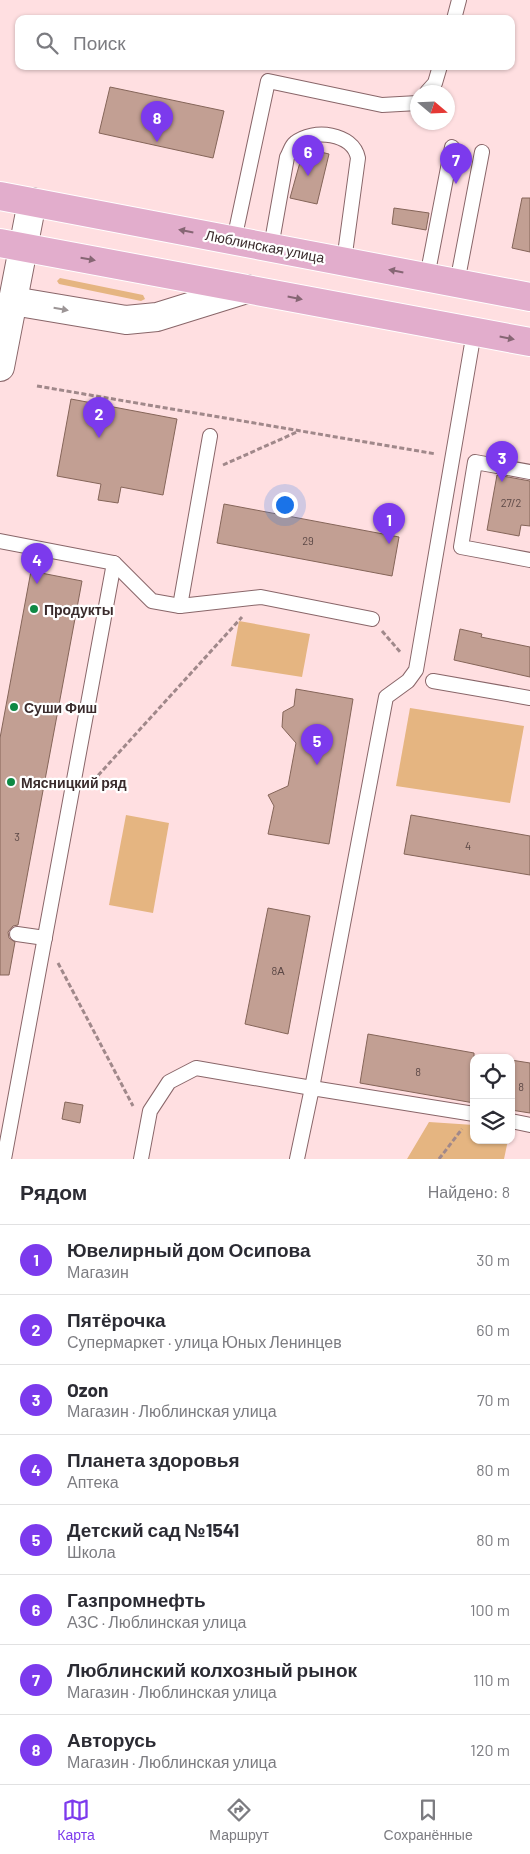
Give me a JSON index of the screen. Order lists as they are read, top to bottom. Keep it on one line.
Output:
{"streets":{"main road":["Люблинская улица"]},"places":["Продукты","Суши Фиш","Мясницкий ряд"],"house_numbers":["27/2","29","3","4","8А","8","8"],"north":"right","page":{"search":"Поиск","pins":["8","6","7","2","3","1","4","5"],"heading":["Рядом","Найдено: 8"],"list":[{"mark":"1","name":"Ювелирный дом Осипова","note":"Магазин","value":"30 m"},{"mark":"2","name":"Пятёрочка","note":"Супермаркет · улица Юных Ленинцев","value":"60 m"},{"mark":"3","name":"Ozon","note":"Магазин · Люблинская улица","value":"70 m"},{"mark":"4","name":"Планета здоровья","note":"Аптека","value":"80 m"},{"mark":"5","name":"Детский сад №1541","note":"Школа","value":"80 m"},{"mark":"6","name":"Газпромнефть","note":"АЗС · Люблинская улица","value":"100 m"},{"mark":"7","name":"Люблинский колхозный рынок","note":"Магазин · Люблинская улица","value":"110 m"},{"mark":"8","name":"Авторусь","note":"Магазин · Люблинская улица","value":"120 m"}],"nav":["Карта","Маршрут","Сохранённые"]}}
